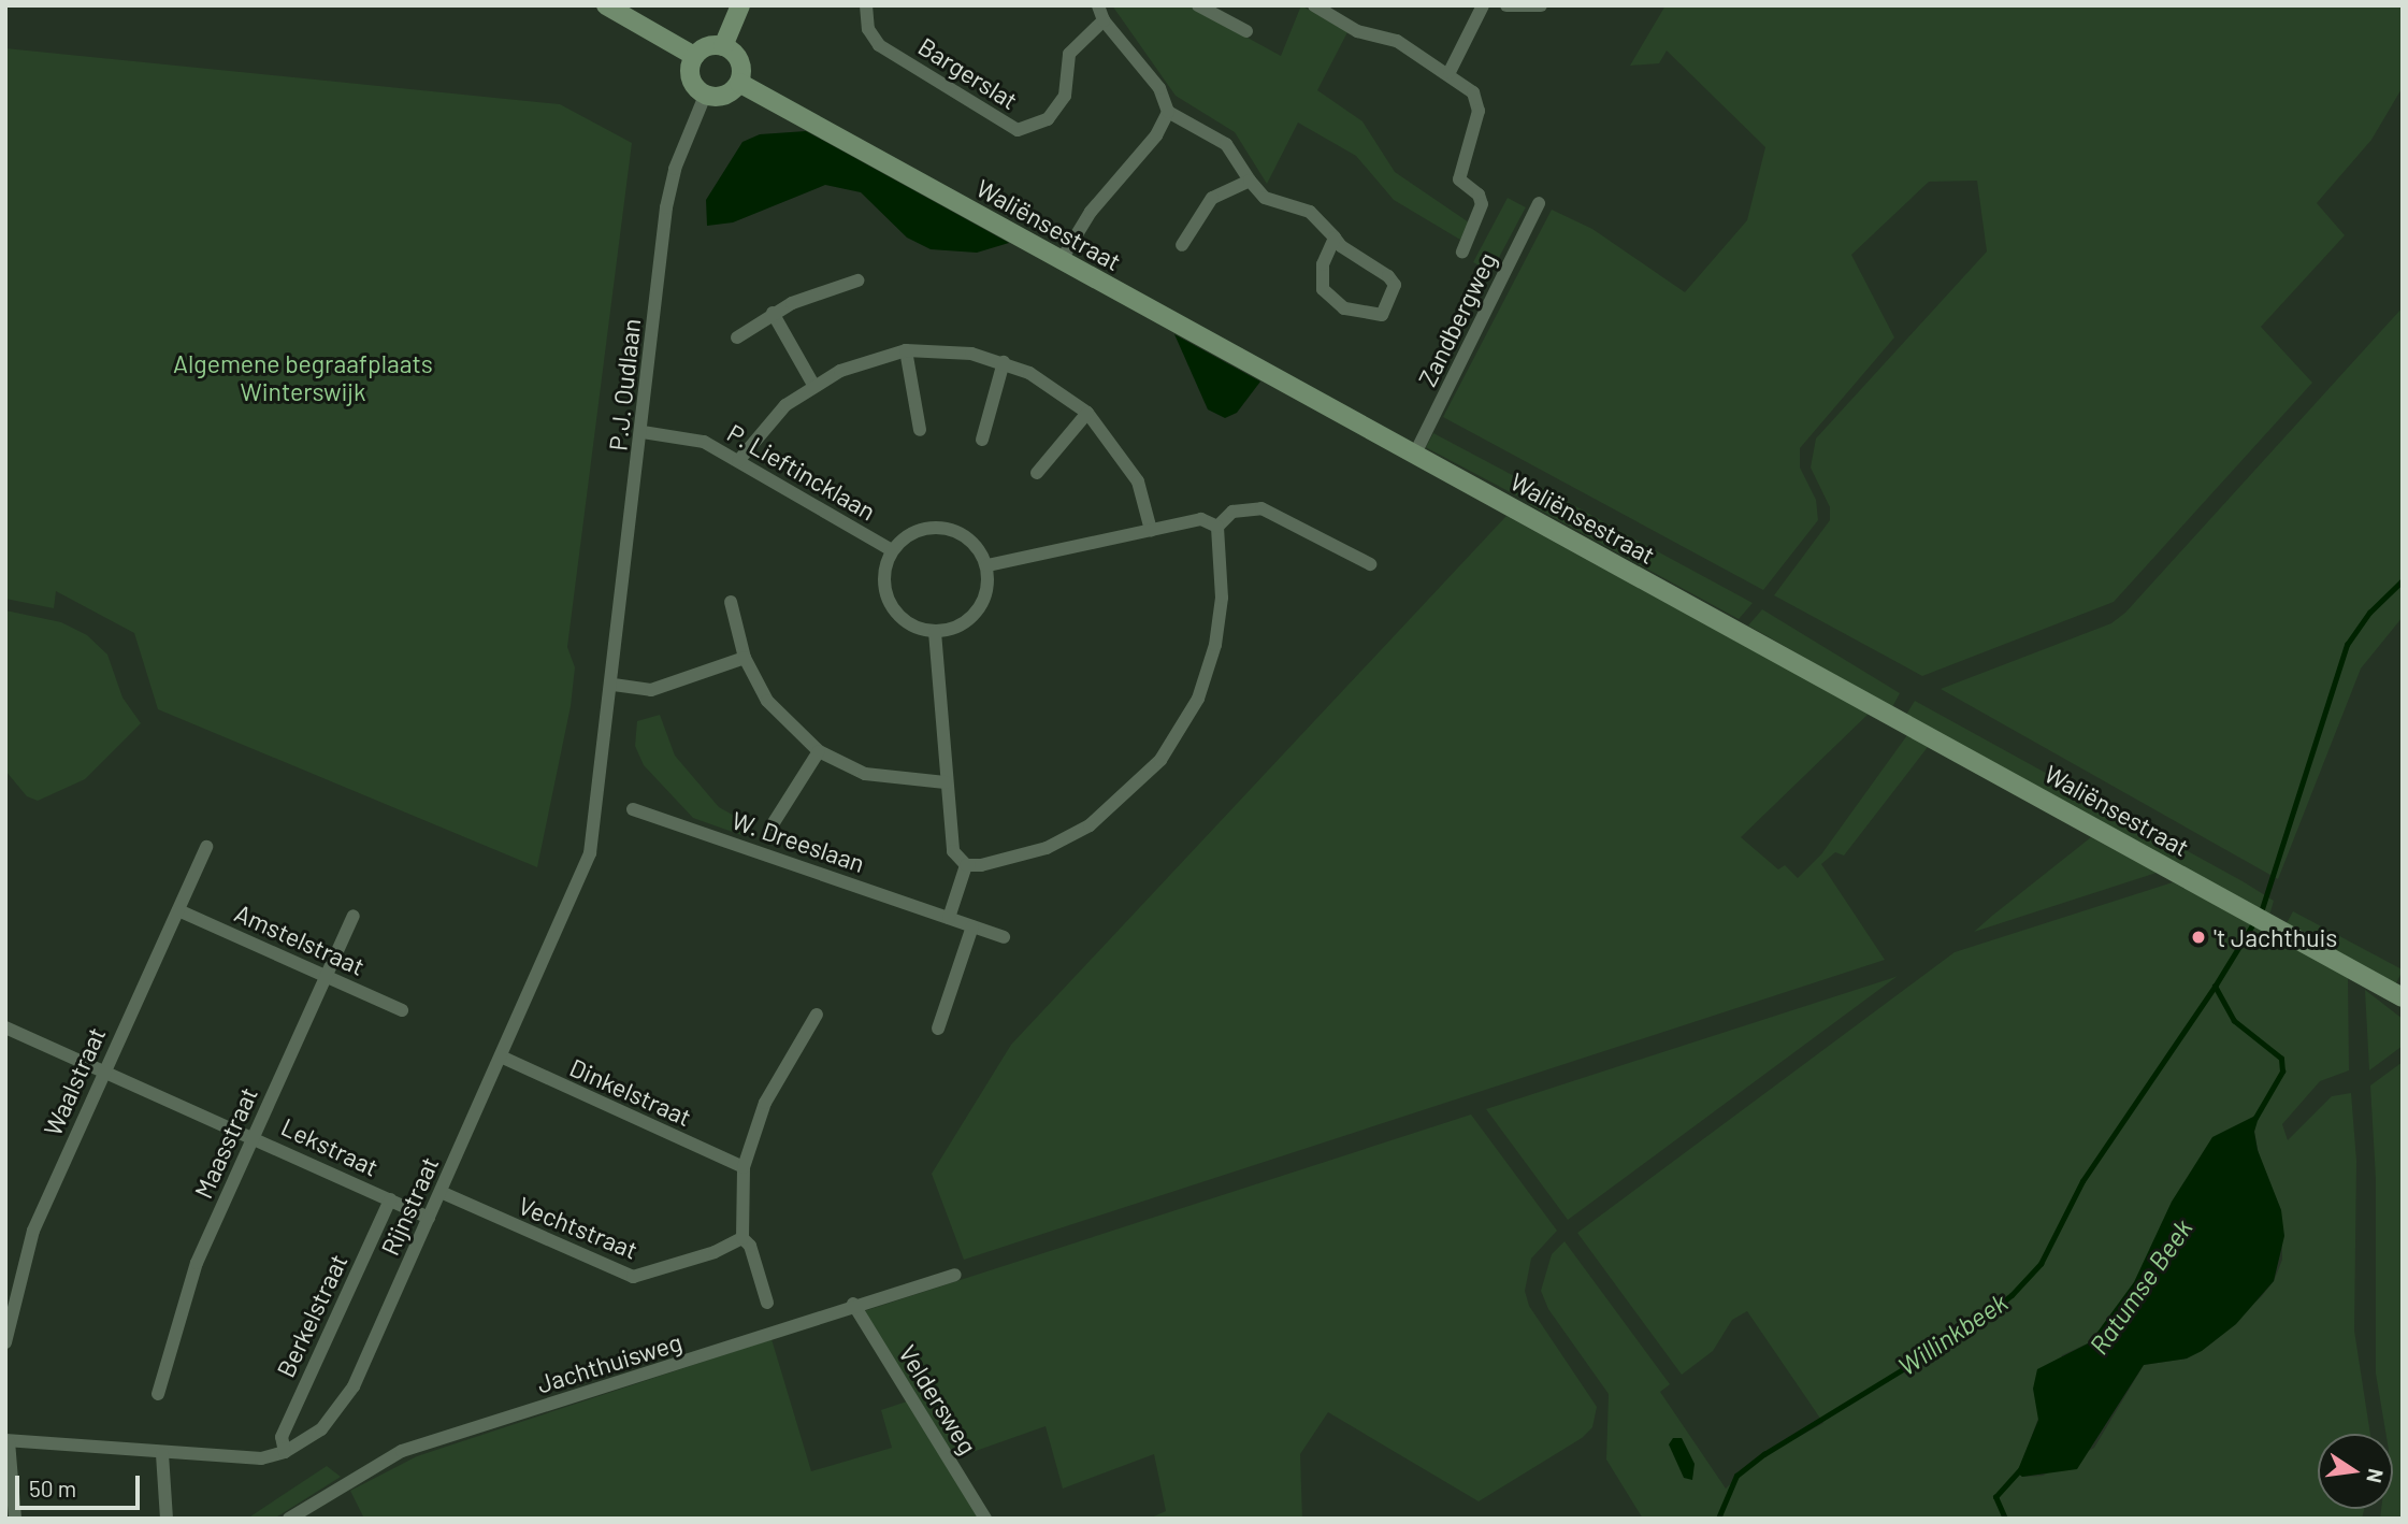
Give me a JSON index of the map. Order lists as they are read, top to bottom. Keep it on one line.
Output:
{"streets":{"street":["Bargerslat","Waliënsestraat","Zandbergweg","P.J. Oudlaan","P. Lieftincklaan","W. Dreeslaan","Amstelstraat","Waalstraat","Dinkelstraat","Maasstraat","Lekstraat","Rijnstraat","Vechtstraat","Berkelstraat","Jachthuisweg","Veldersweg"]},"crossings":[["Waliënsestraat","Zandbergweg"],["Waliënsestraat","P.J. Oudlaan"],["P.J. Oudlaan","P. Lieftincklaan"],["P.J. Oudlaan","Rijnstraat"],["Amstelstraat","Waalstraat"],["Amstelstraat","Maasstraat"],["Waalstraat","Lekstraat"],["Dinkelstraat","Rijnstraat"],["Maasstraat","Lekstraat"],["Lekstraat","Rijnstraat"],["Lekstraat","Berkelstraat"],["Rijnstraat","Vechtstraat"],["Rijnstraat","Berkelstraat"],["Jachthuisweg","Veldersweg"]],"water":["Ratumse Beek","Willinkbeek"],"parks":["Algemene begraafplaats Winterswijk"],"places":["'t Jachthuis"],"scale_bar":"50 m","north":"right"}
